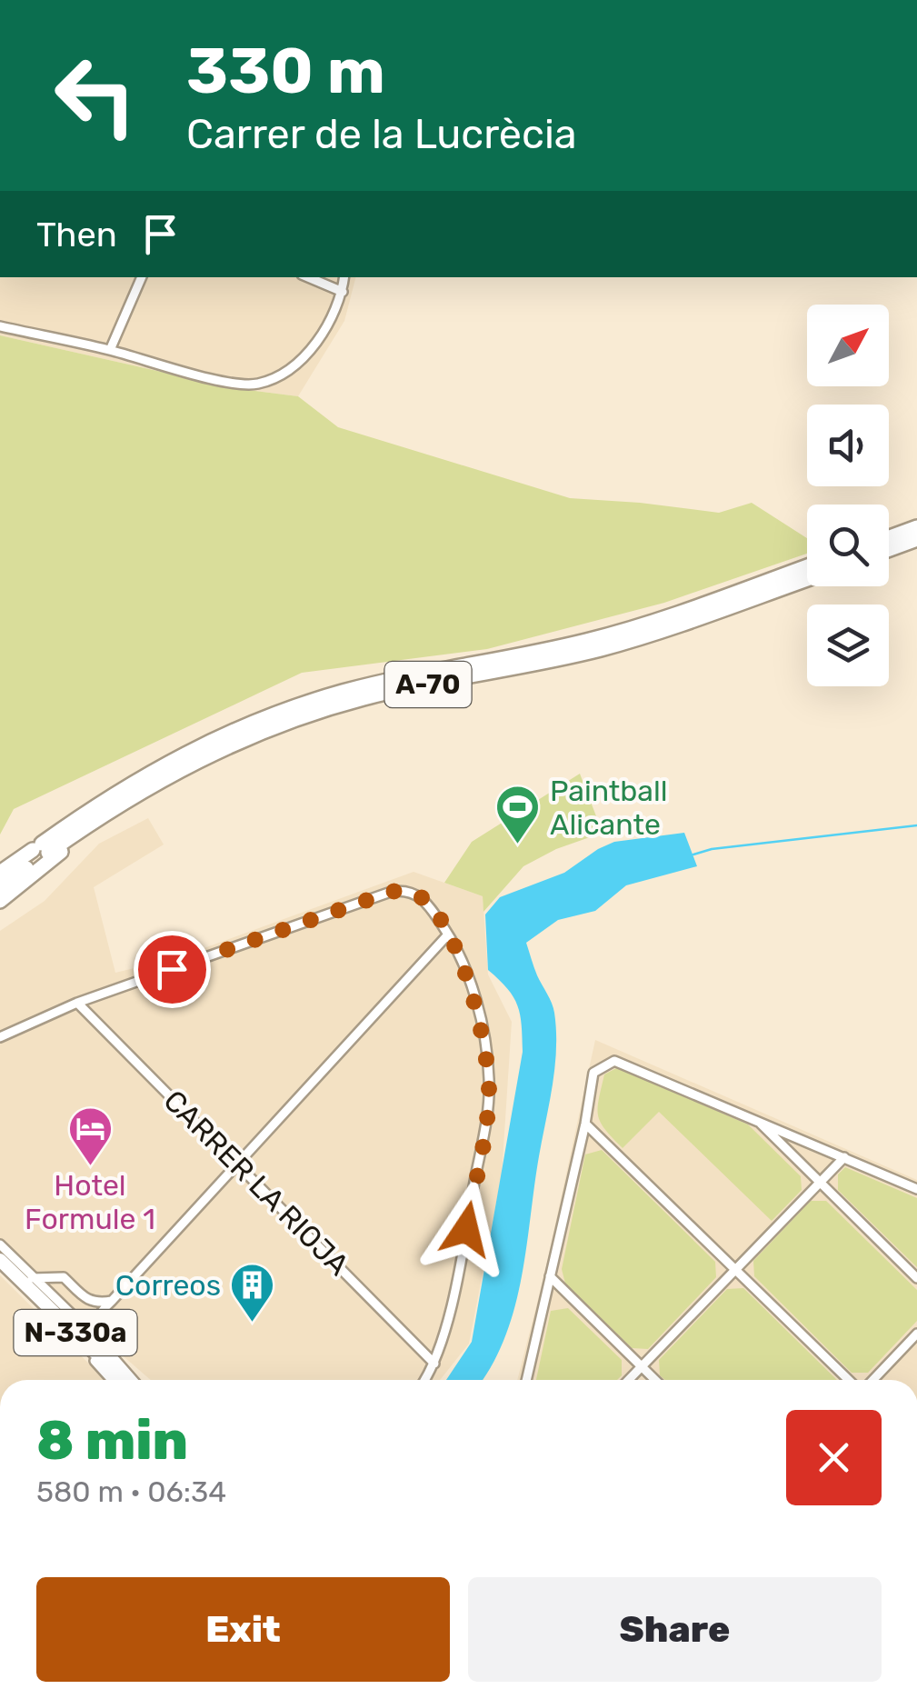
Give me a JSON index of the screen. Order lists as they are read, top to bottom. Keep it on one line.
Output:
{"streets":{"highway":["A-70"],"main road":["N-330a"],"street":["CARRER LA RIOJA"]},"places":{"sports":["Paintball Alicante"],"hotel":["Hotel Formule 1"],"building":["Correos"]},"north":"top right","page":{"turn":["330 m","Carrer de la Lucrècia"],"then":"Then","heading":["8 min","580 m · 06:34"],"buttons":["Exit","Share"]}}
